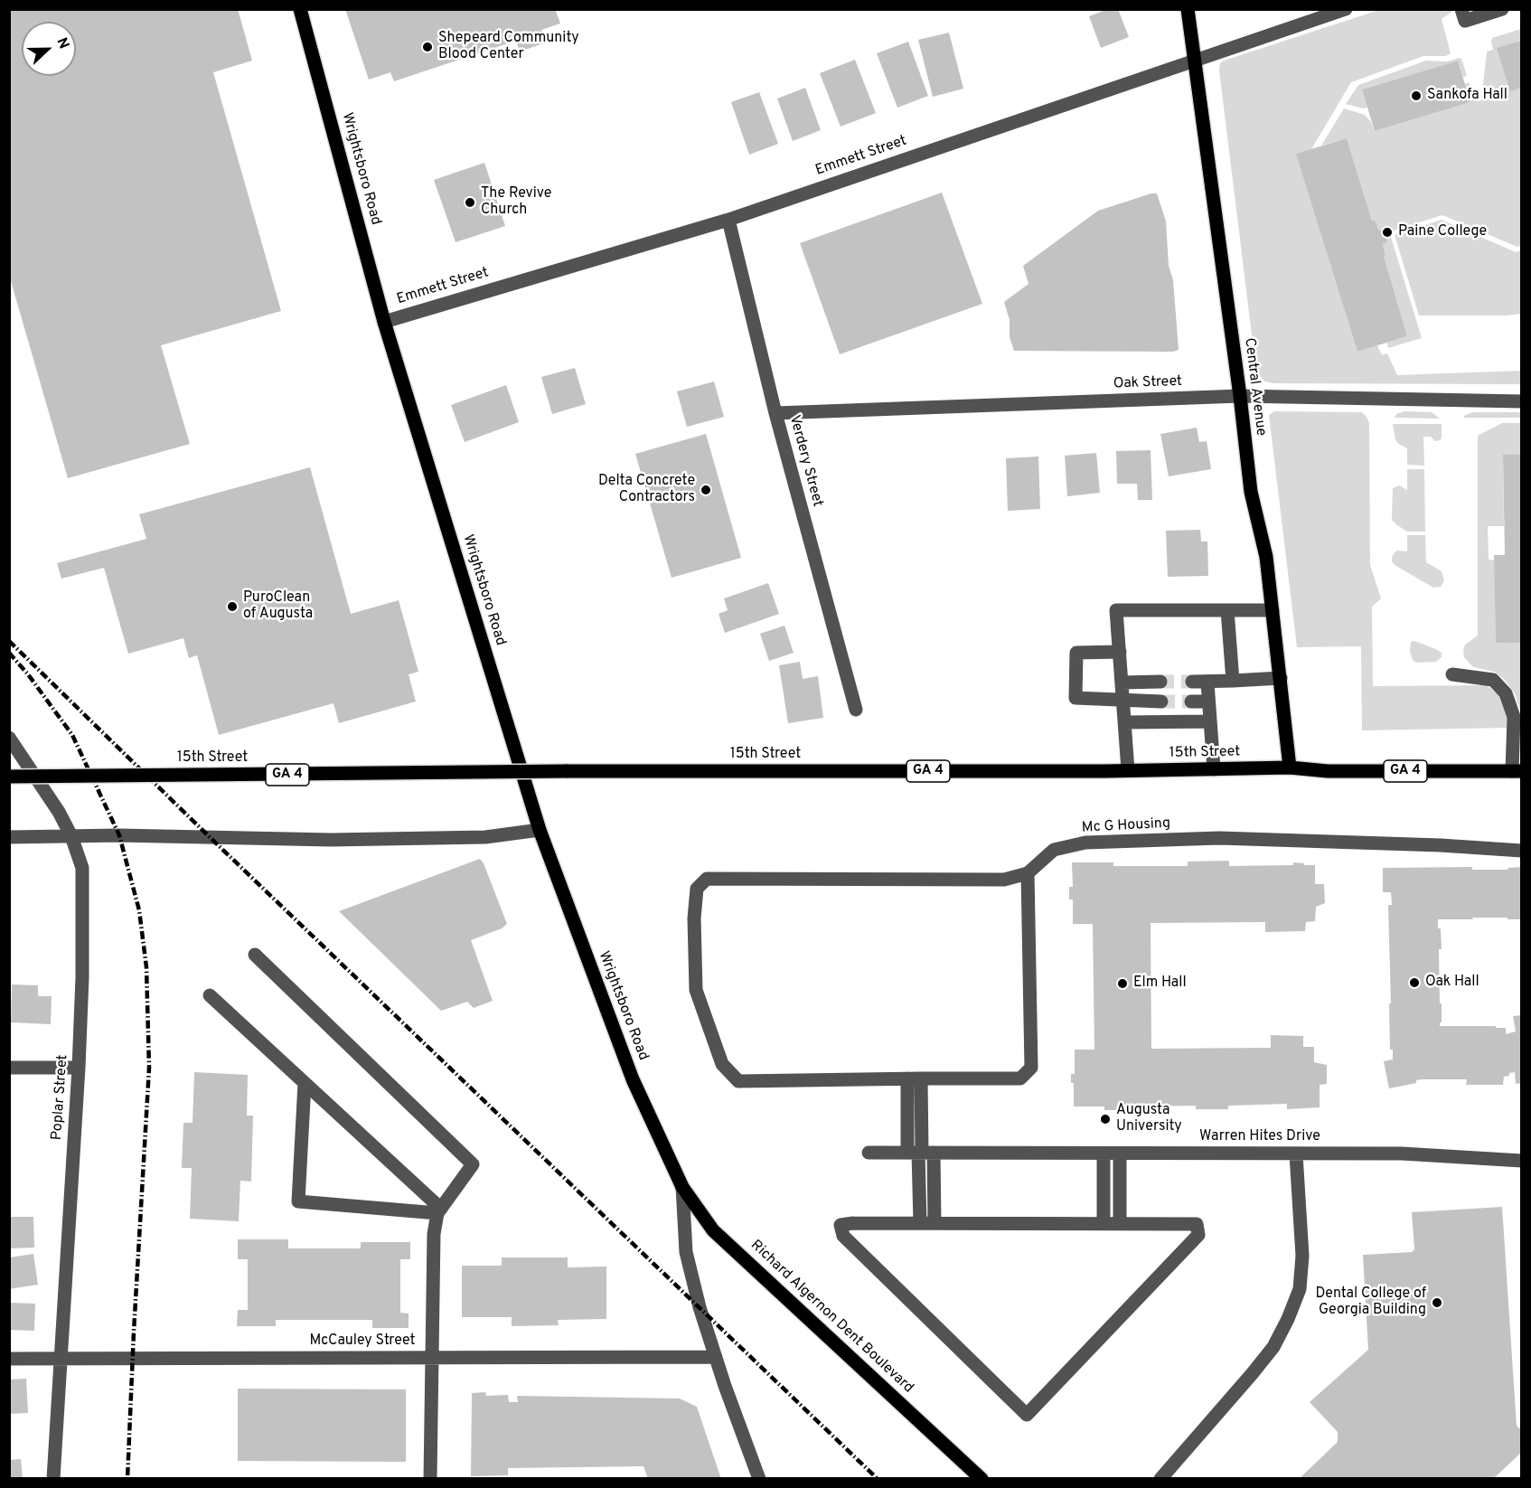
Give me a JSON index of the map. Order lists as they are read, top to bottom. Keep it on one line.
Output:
{"streets":{"main road":["Wrightsboro Road","Central Avenue","15th Street","GA 4","Richard Algernon Dent Boulevard"],"street":["Emmett Street","Oak Street","Verdery Street","Mc G Housing","Poplar Street","Warren Hites Drive","McCauley Street"]},"crossings":[["Emmett Street","Wrightsboro Road"],["Emmett Street","Central Avenue"],["Emmett Street","Verdery Street"],["Wrightsboro Road","Richard Algernon Dent Boulevard"],["Oak Street","Central Avenue"],["Oak Street","Verdery Street"],["Central Avenue","15th Street"],["Poplar Street","McCauley Street"]],"places":["Shepeard Community Blood Center","Sankofa Hall","The Revive Church","Paine College","Delta Concrete Contractors","PuroClean of Augusta","Oak Hall","Elm Hall","Augusta University","Dental College of Georgia Building"],"north":"right"}
